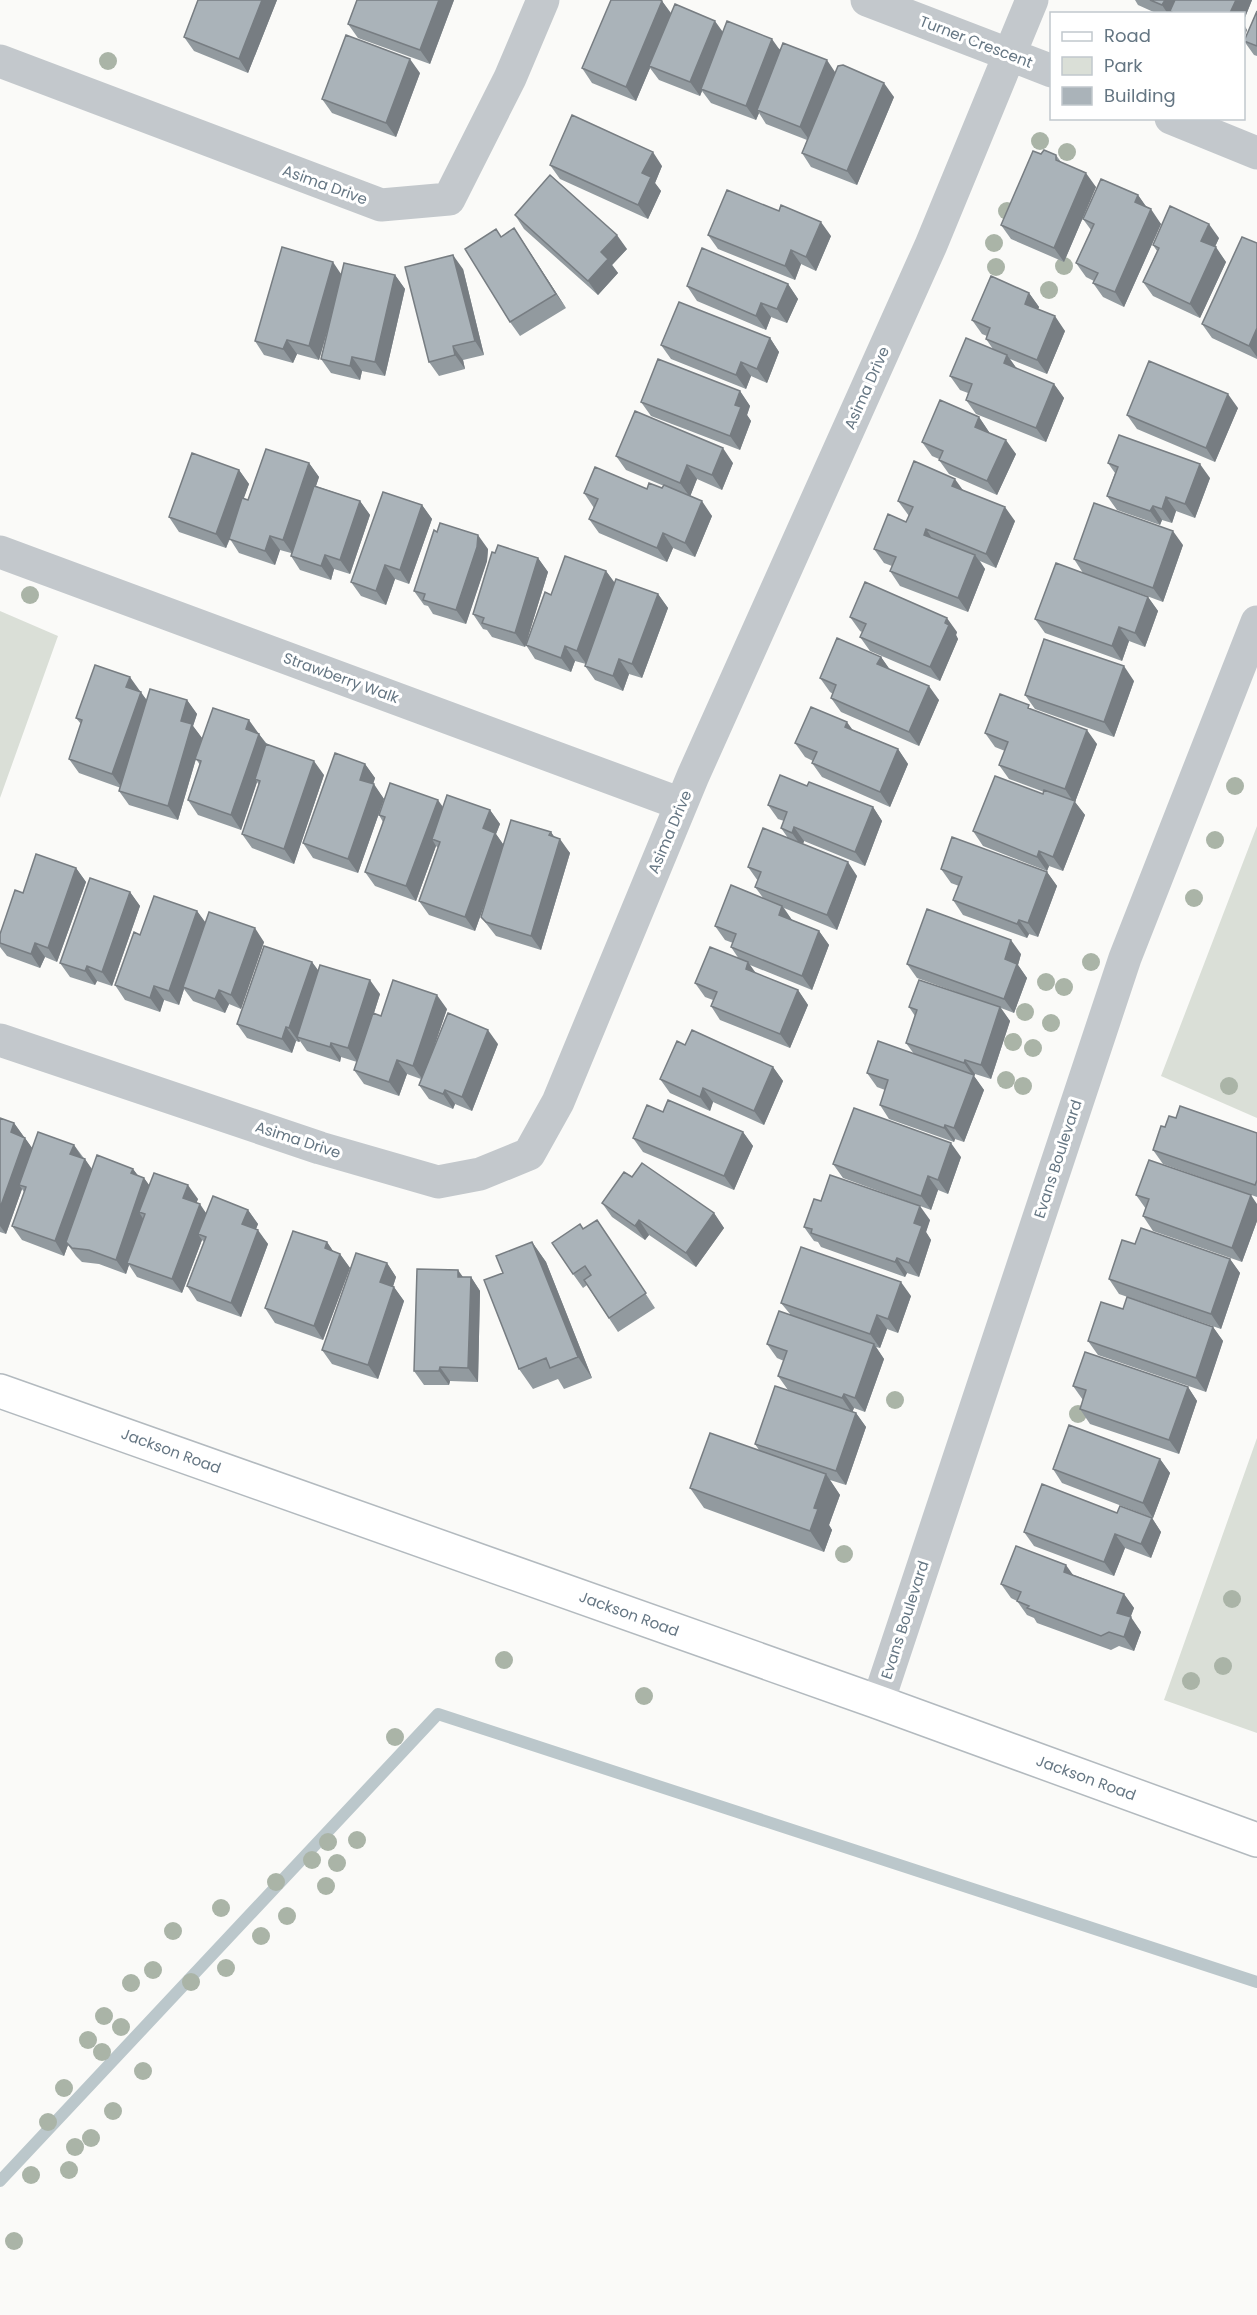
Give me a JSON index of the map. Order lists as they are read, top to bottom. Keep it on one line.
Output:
{"streets":{"main road":["Jackson Road"],"street":["Turner Crescent","Asima Drive","Strawberry Walk","Evans Boulevard"]},"crossings":[["Turner Crescent","Asima Drive"],["Asima Drive","Strawberry Walk"],["Evans Boulevard","Jackson Road"]],"legend":["Road","Park","Building"]}
